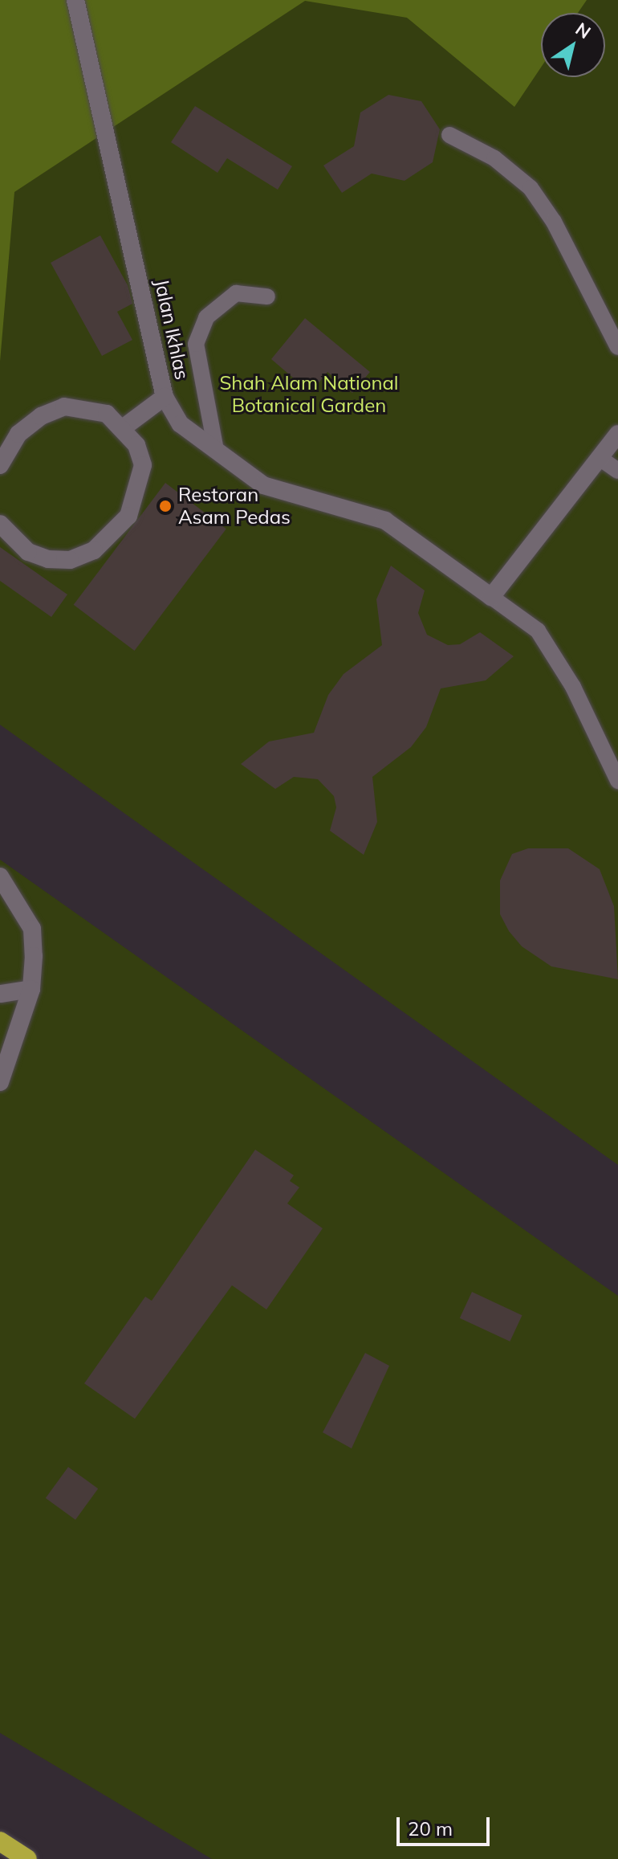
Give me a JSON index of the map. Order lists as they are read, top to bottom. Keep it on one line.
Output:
{"streets":{"street":["Jalan Ikhlas"]},"parks":["Shah Alam National Botanical Garden"],"places":["Restoran Asam Pedas"],"scale_bar":"20 m","north":"top right"}
